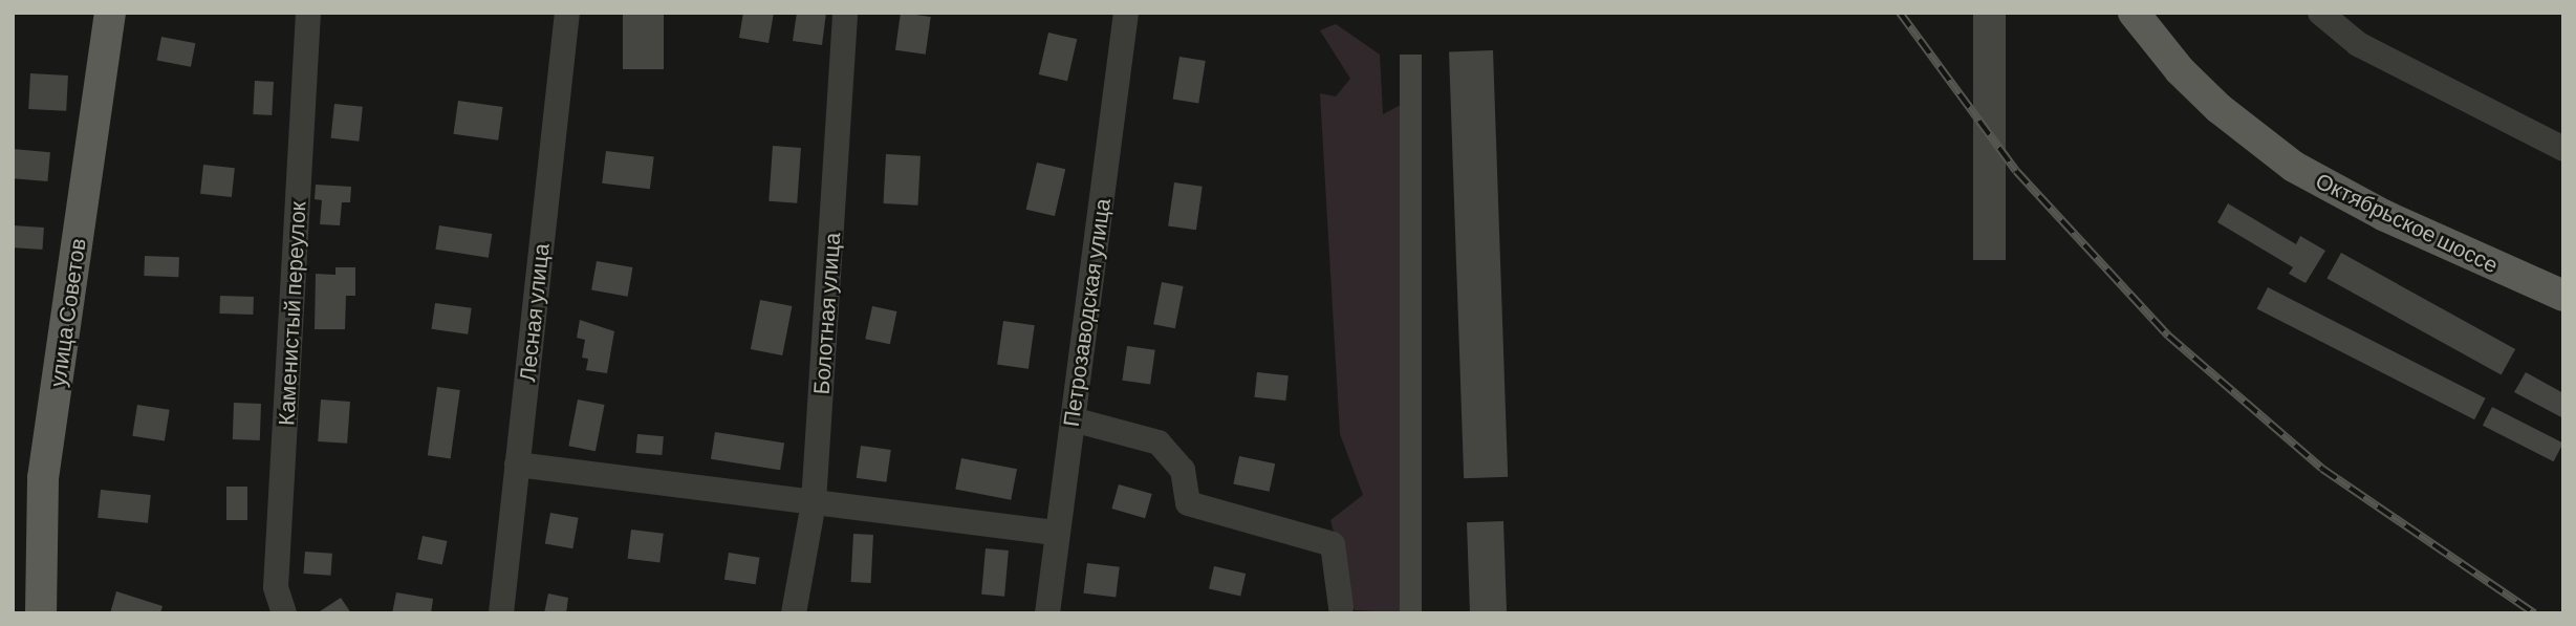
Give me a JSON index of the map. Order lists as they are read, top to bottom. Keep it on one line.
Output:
{"streets":{"main road":["Октябрьское шоссе","улица Советов"],"street":["Лесная улица","Петрозаводская улица","Каменистый переулок","Болотная улица"]}}
